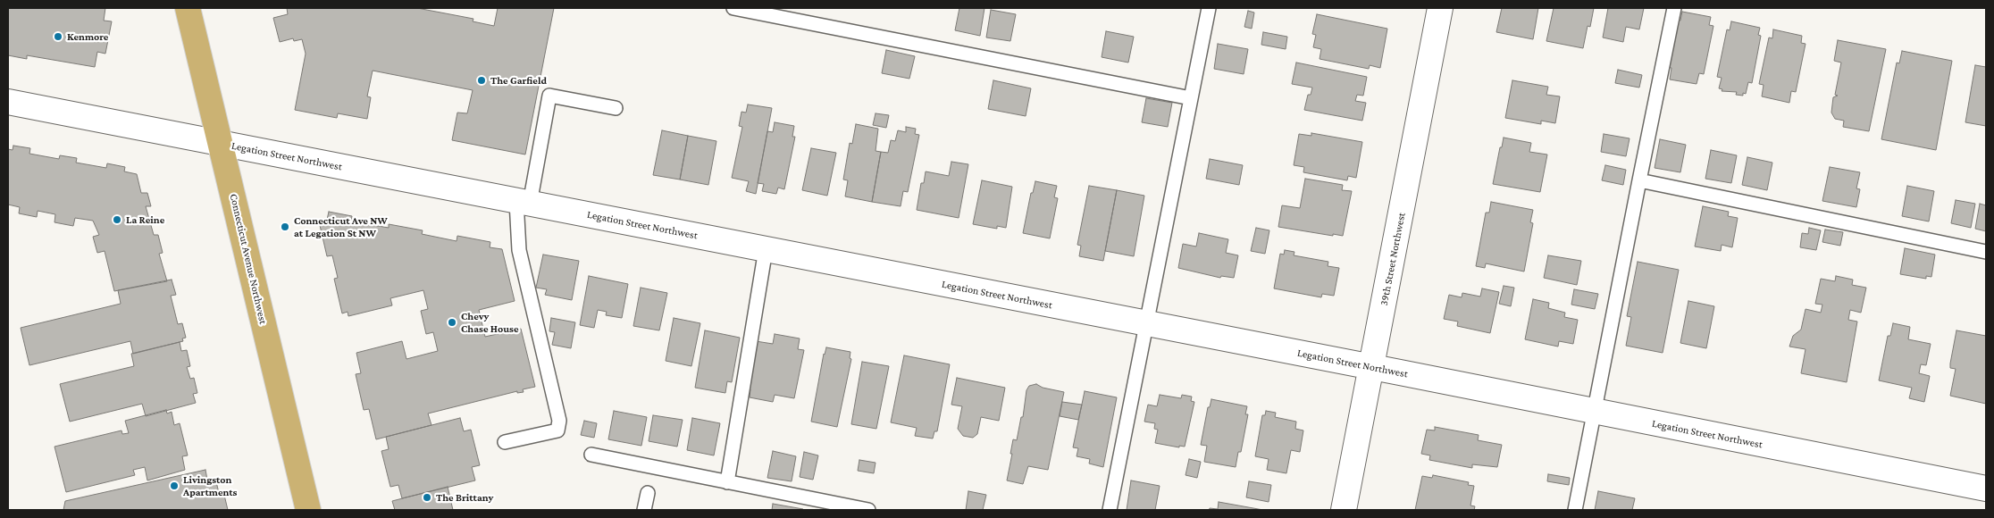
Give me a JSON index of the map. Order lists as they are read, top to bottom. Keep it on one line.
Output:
{"streets":{"main road":["Connecticut Avenue Northwest"],"street":["Legation Street Northwest","39th Street Northwest"]},"crossings":[["Legation Street Northwest","Connecticut Avenue Northwest"],["Legation Street Northwest","39th Street Northwest"]],"places":["Kenmore","The Garfield","La Reine","Connecticut Ave NW at Legation St NW","Chevy Chase House","Livingston Apartments","The Brittany"]}
